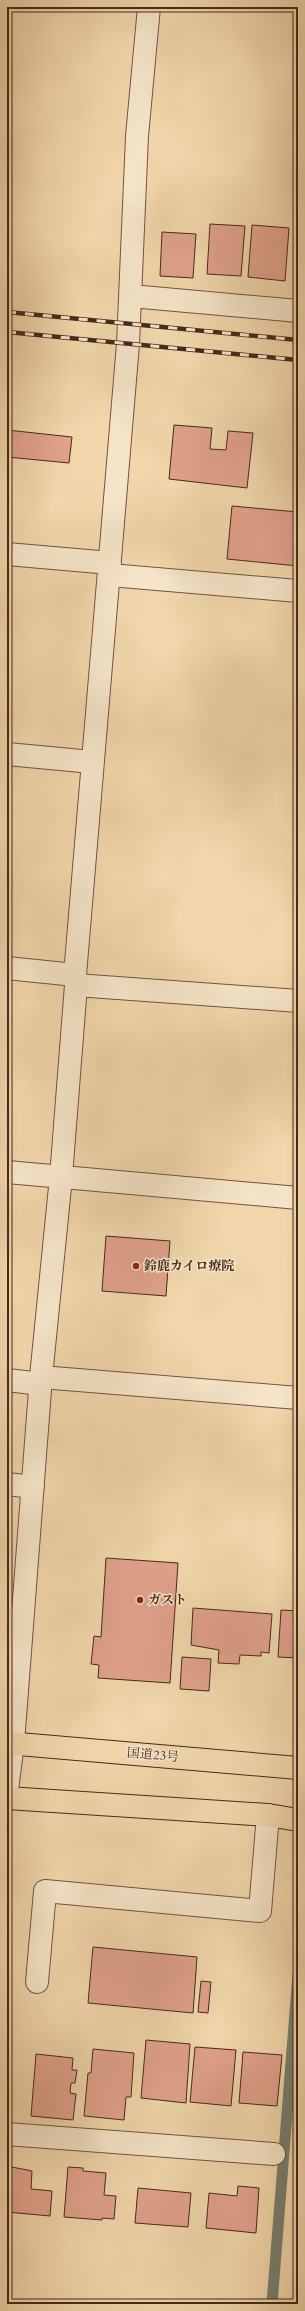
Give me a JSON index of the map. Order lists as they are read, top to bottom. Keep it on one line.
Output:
{"streets":{"highway":["国道23号"]},"places":["鈴鹿カイロ療院","ガスト"]}
